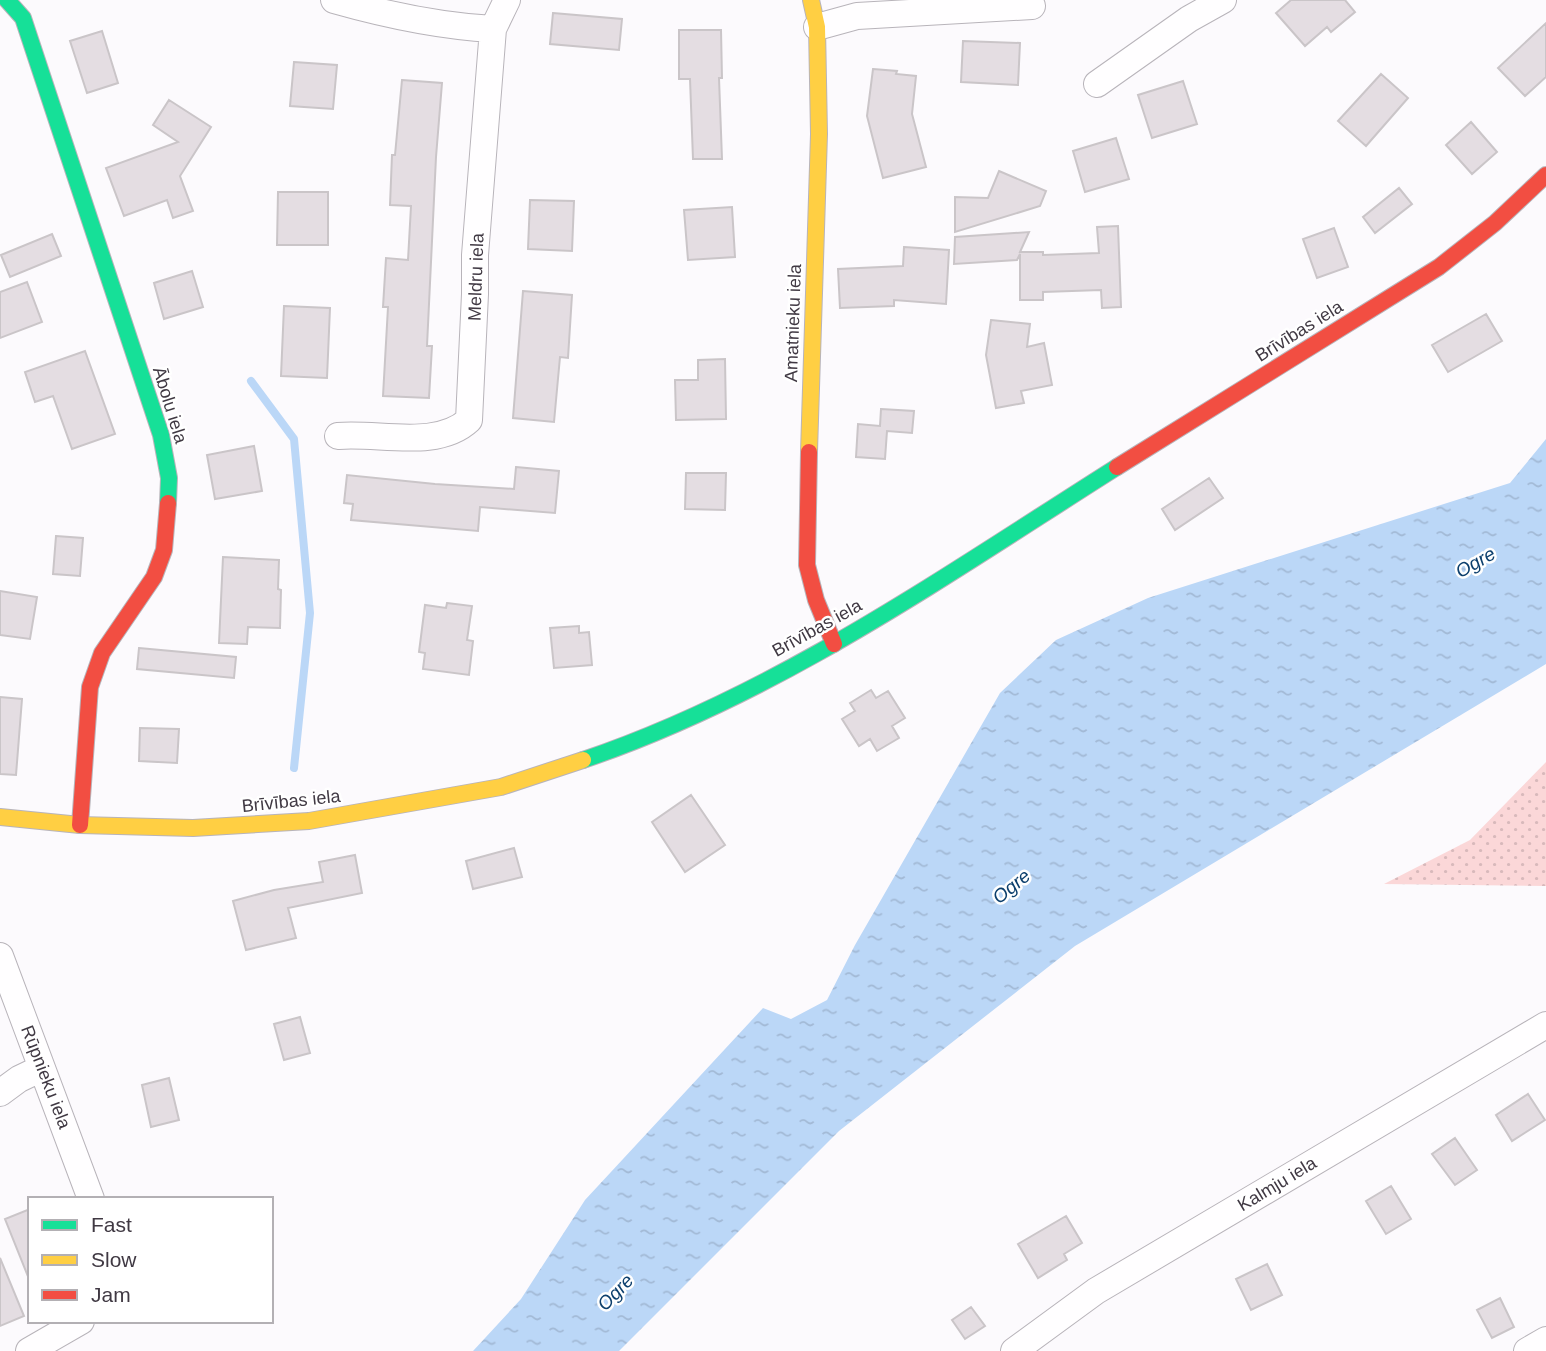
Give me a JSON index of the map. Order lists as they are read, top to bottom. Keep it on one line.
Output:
{"streets":{"main road":["Amatnieku iela","Brīvības iela","Ābolu iela"],"street":["Meldru iela","Rūpnieku iela","Kalmju iela"]},"crossings":[["Amatnieku iela","Brīvības iela"],["Brīvības iela","Ābolu iela"]],"water":["Ogre"],"legend":["Fast","Slow","Jam"]}
